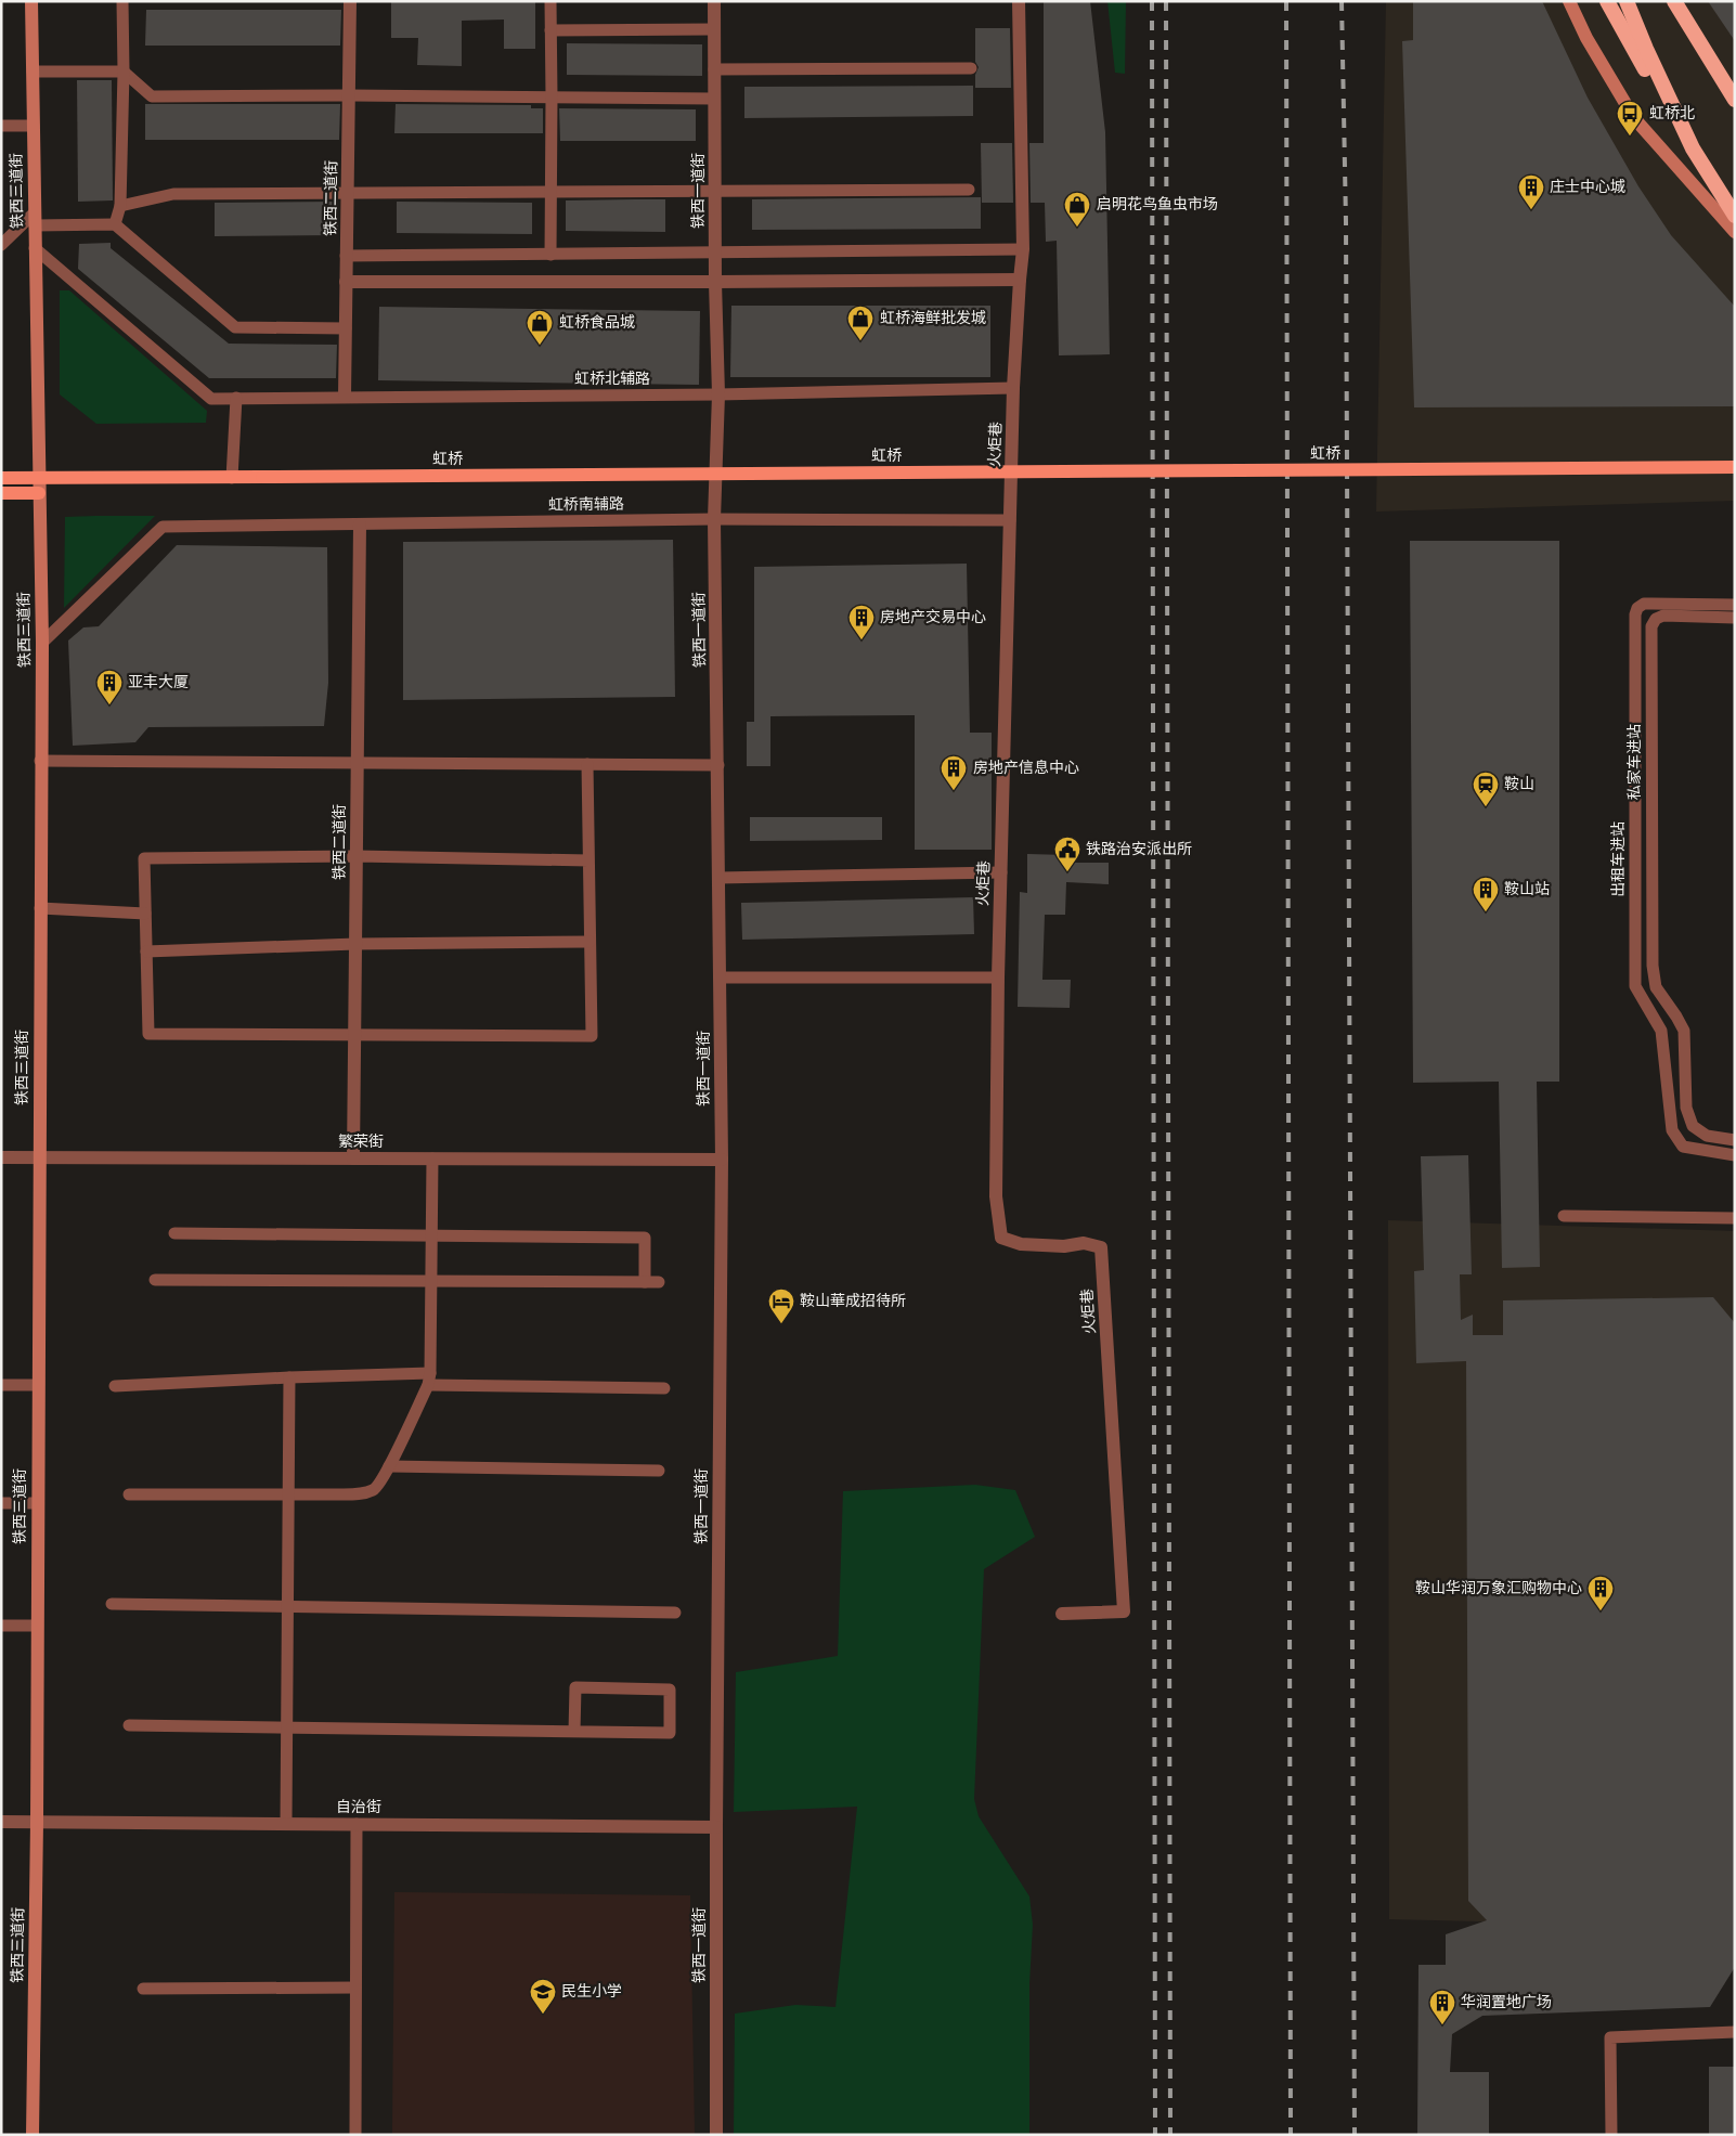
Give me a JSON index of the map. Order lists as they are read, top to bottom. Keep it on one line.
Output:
{"streets":{"main road":["铁西三道街","虹桥"],"street":["铁西一道街","铁西二道街","火炬巷","繁荣街","自治街"],"lane":["虹桥北辅路","虹桥南辅路","私家车进站","出租车进站"]},"crossings":[["铁西三道街","虹桥北辅路"],["铁西三道街","虹桥"],["铁西三道街","虹桥南辅路"],["铁西三道街","繁荣街"],["铁西三道街","自治街"],["铁西一道街","虹桥北辅路"],["铁西一道街","虹桥南辅路"],["铁西一道街","繁荣街"],["铁西一道街","自治街"],["铁西二道街","虹桥北辅路"],["铁西二道街","虹桥南辅路"],["铁西二道街","繁荣街"],["虹桥北辅路","火炬巷"],["火炬巷","虹桥南辅路"]],"places":{"bus stop":["虹桥北"],"building":["庄士中心城","房地产交易中心","亚丰大厦","房地产信息中心","鞍山站","鞍山华润万象汇购物中心","华润置地广场"],"shop":["启明花鸟鱼虫市场","虹桥海鲜批发城","虹桥食品城"],"station":["鞍山"],"public building":["铁路治安派出所"],"hotel":["鞍山華成招待所"],"school or university":["民生小学"]}}
